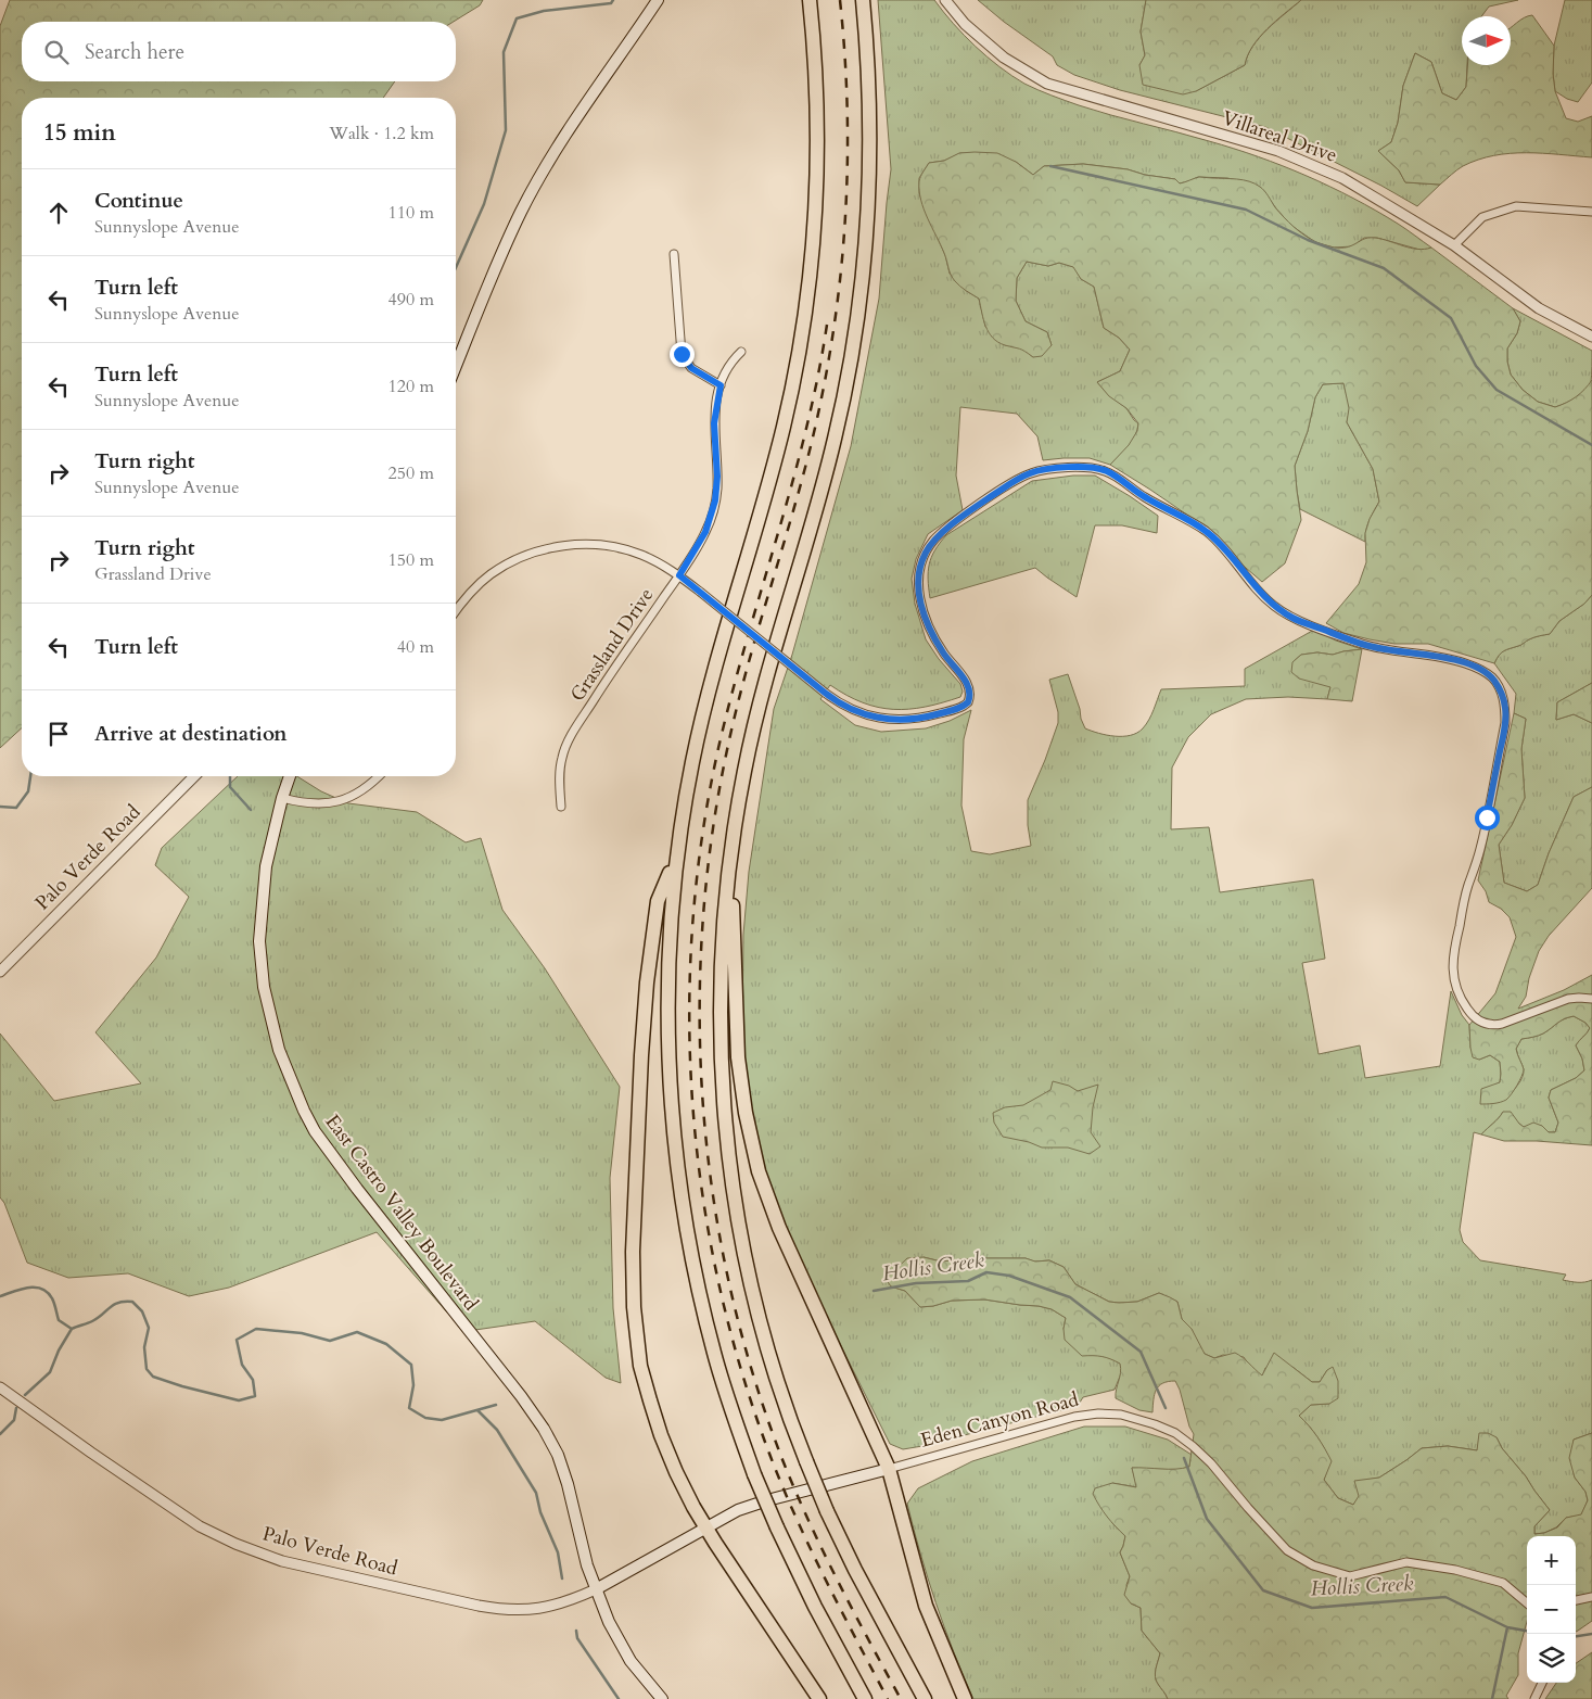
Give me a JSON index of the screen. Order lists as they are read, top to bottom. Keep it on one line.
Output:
{"streets":{"main road":["East Castro Valley Boulevard","Eden Canyon Road"],"street":["Villareal Drive","Grassland Drive","Palo Verde Road"]},"crossings":[["Palo Verde Road","East Castro Valley Boulevard"],["Palo Verde Road","Eden Canyon Road"],["East Castro Valley Boulevard","Eden Canyon Road"]],"water":["Hollis Creek"],"north":"right","page":{"search":"Search here","heading":["15 min","Walk · 1.2 km"],"list":[["Continue","Sunnyslope Avenue","110 m"],["Turn left","Sunnyslope Avenue","490 m"],["Turn left","Sunnyslope Avenue","120 m"],["Turn right","Sunnyslope Avenue","250 m"],["Turn right","Grassland Drive","150 m"],["Turn left","40 m"],"Arrive at destination"],"map_buttons":["+","−"]}}
